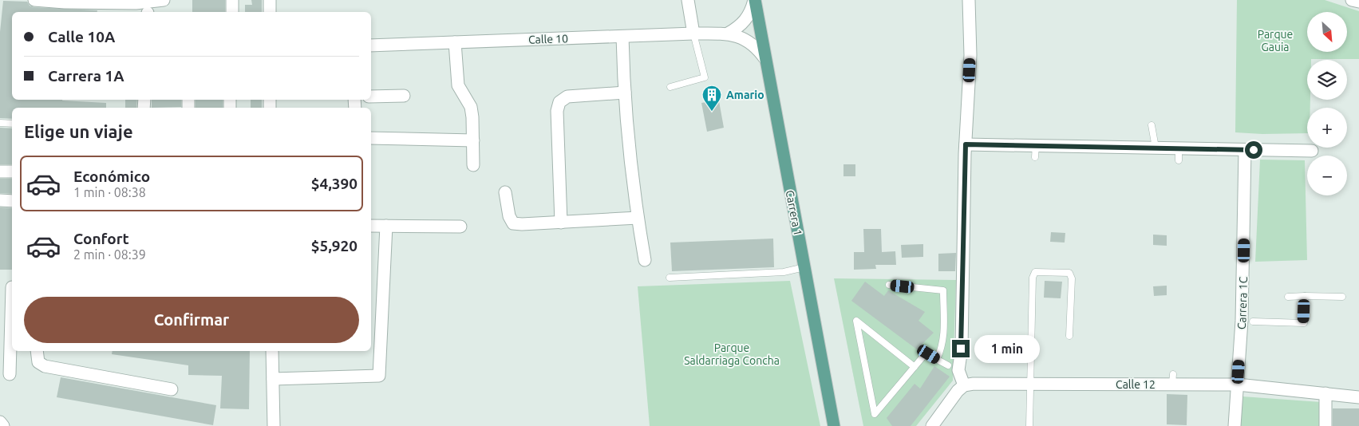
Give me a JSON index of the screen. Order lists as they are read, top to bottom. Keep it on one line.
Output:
{"streets":{"main road":["Carrera 1"],"street":["Calle 10","Carrera 1C","Calle 12"]},"crossings":[["Carrera 1C","Calle 12"]],"parks":["Parque Gauia","Parque Saldarriaga Concha"],"places":{"building":["Amario"]},"north":"bottom right","page":{"map_buttons":["+","−"],"banner":["Calle 10A","Carrera 1A"],"heading":"Elige un viaje","list":[{"name":"Económico","note":"1 min · 08:38","value":"$4,390"},{"name":"Confort","note":"2 min · 08:39","value":"$5,920"}],"buttons":"Confirmar","bubble":"1 min"}}
